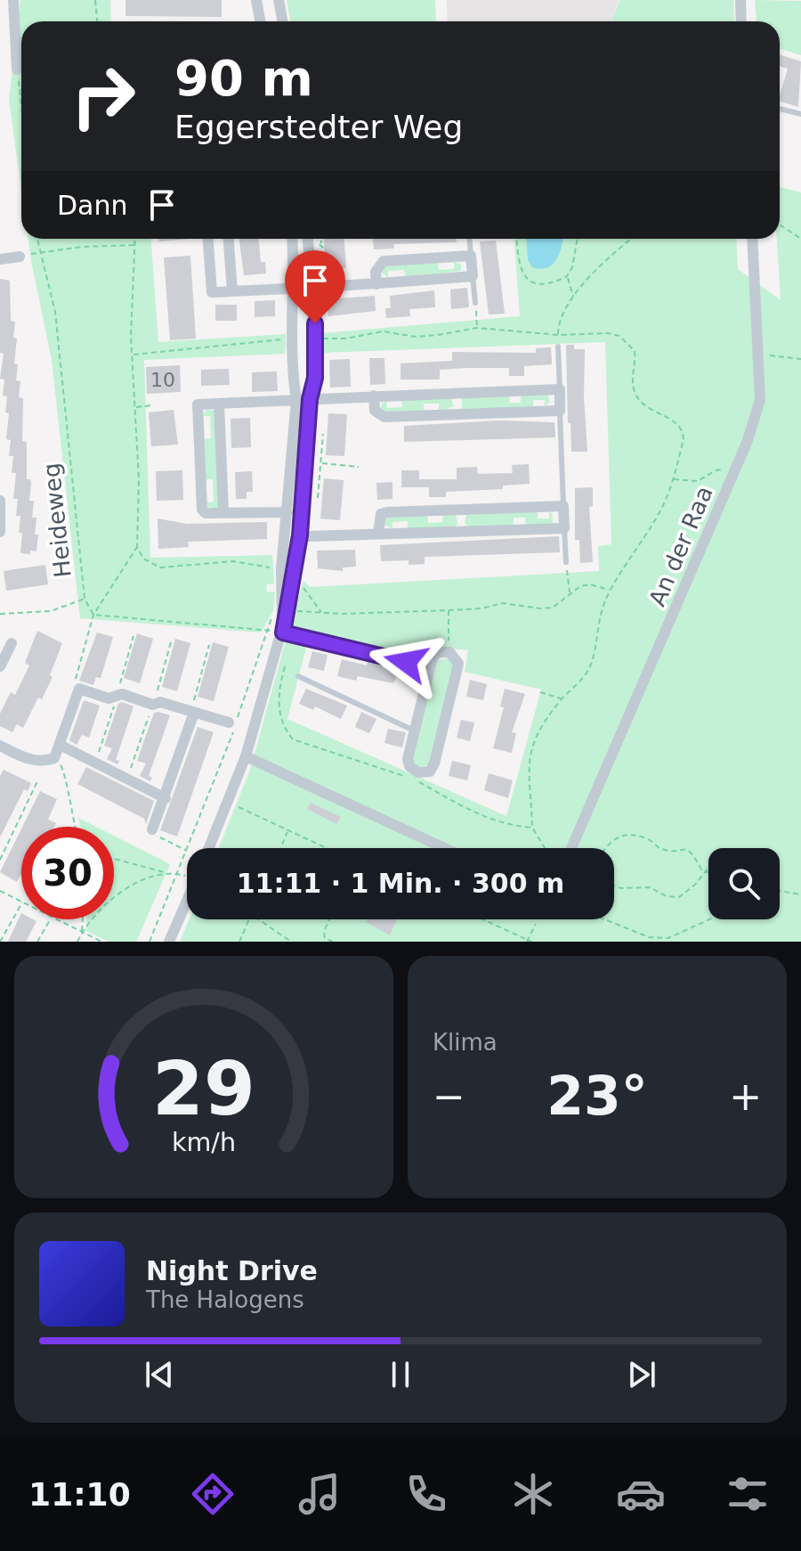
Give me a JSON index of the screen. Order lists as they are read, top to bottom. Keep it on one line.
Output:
{"streets":{"street":["An der Raa"],"path":["Heideweg"]},"house_numbers":["10"],"page":{"turn":["90 m","Eggerstedter Weg"],"then":"Dann","limit":"30","trip":"11:11 · 1 Min. · 300 m","tile":"Klima","heat":["−","23°","+"],"song":["Night Drive","The Halogens"],"tabs":"11:10","gauge":["29","km/h"]}}
